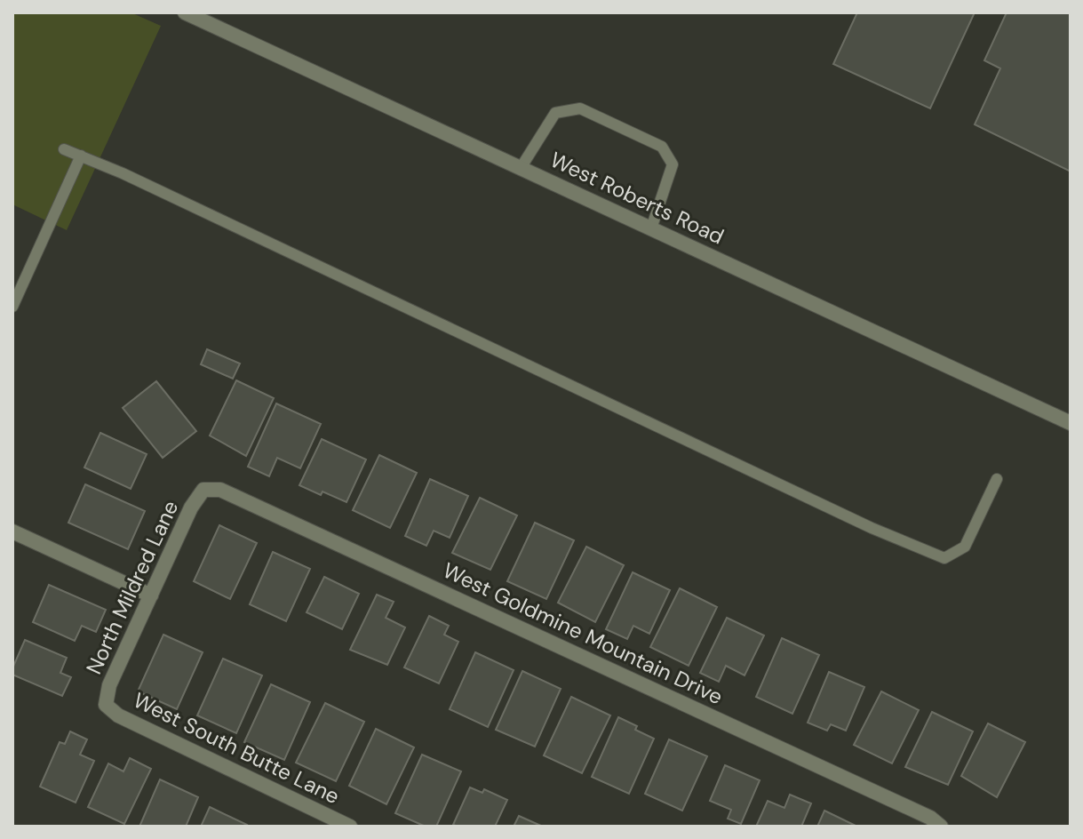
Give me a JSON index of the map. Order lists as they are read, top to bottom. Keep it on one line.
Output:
{"streets":{"street":["West Roberts Road","North Mildred Lane","West Goldmine Mountain Drive","West South Butte Lane"]},"crossings":[["North Mildred Lane","West Goldmine Mountain Drive"],["North Mildred Lane","West South Butte Lane"]]}
